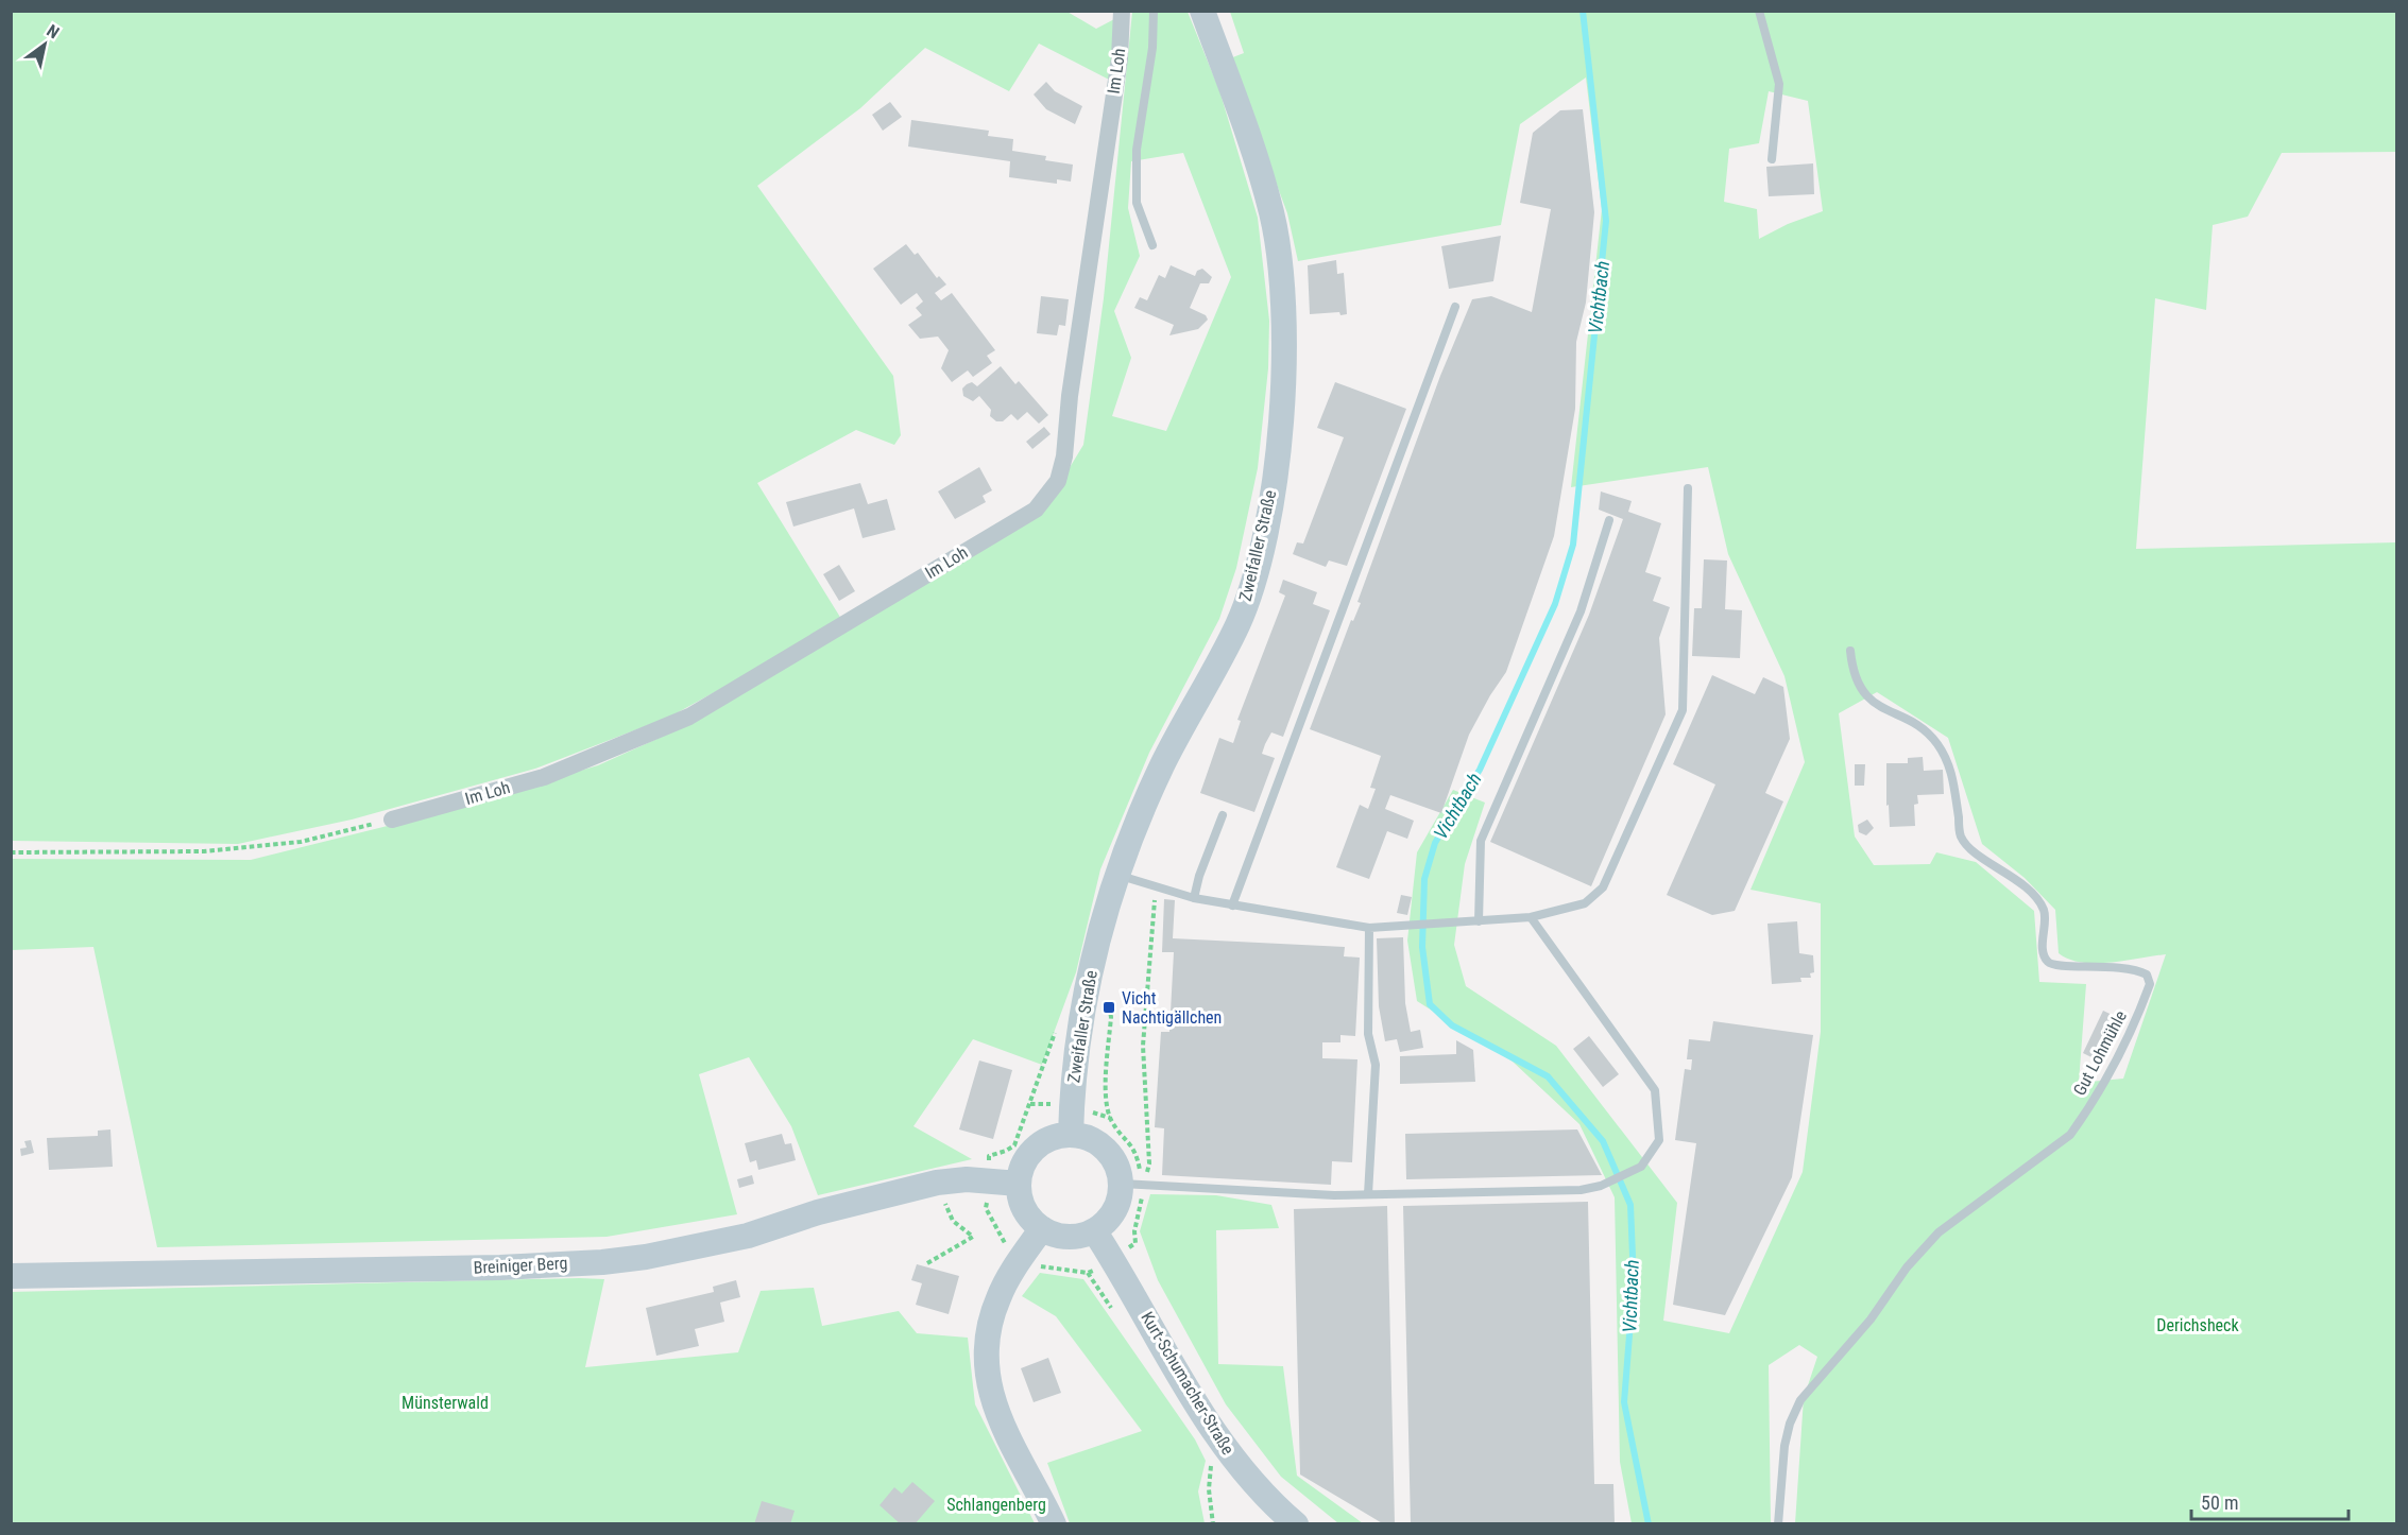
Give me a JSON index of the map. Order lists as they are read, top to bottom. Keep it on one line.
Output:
{"streets":{"main road":["Zweifaller Straße","Breiniger Berg","Kurt-Schumacher-Straße"],"street":["Im Loh"],"lane":["Gut Lohmühle"]},"crossings":[["Zweifaller Straße","Breiniger Berg"],["Zweifaller Straße","Kurt-Schumacher-Straße"],["Breiniger Berg","Kurt-Schumacher-Straße"]],"water":["Vichtbach"],"parks":["Derichsheck","Münsterwald","Schlangenberg"],"places":{"transit":["Vicht Nachtigällchen"]},"scale_bar":"50 m","north":"top right"}
